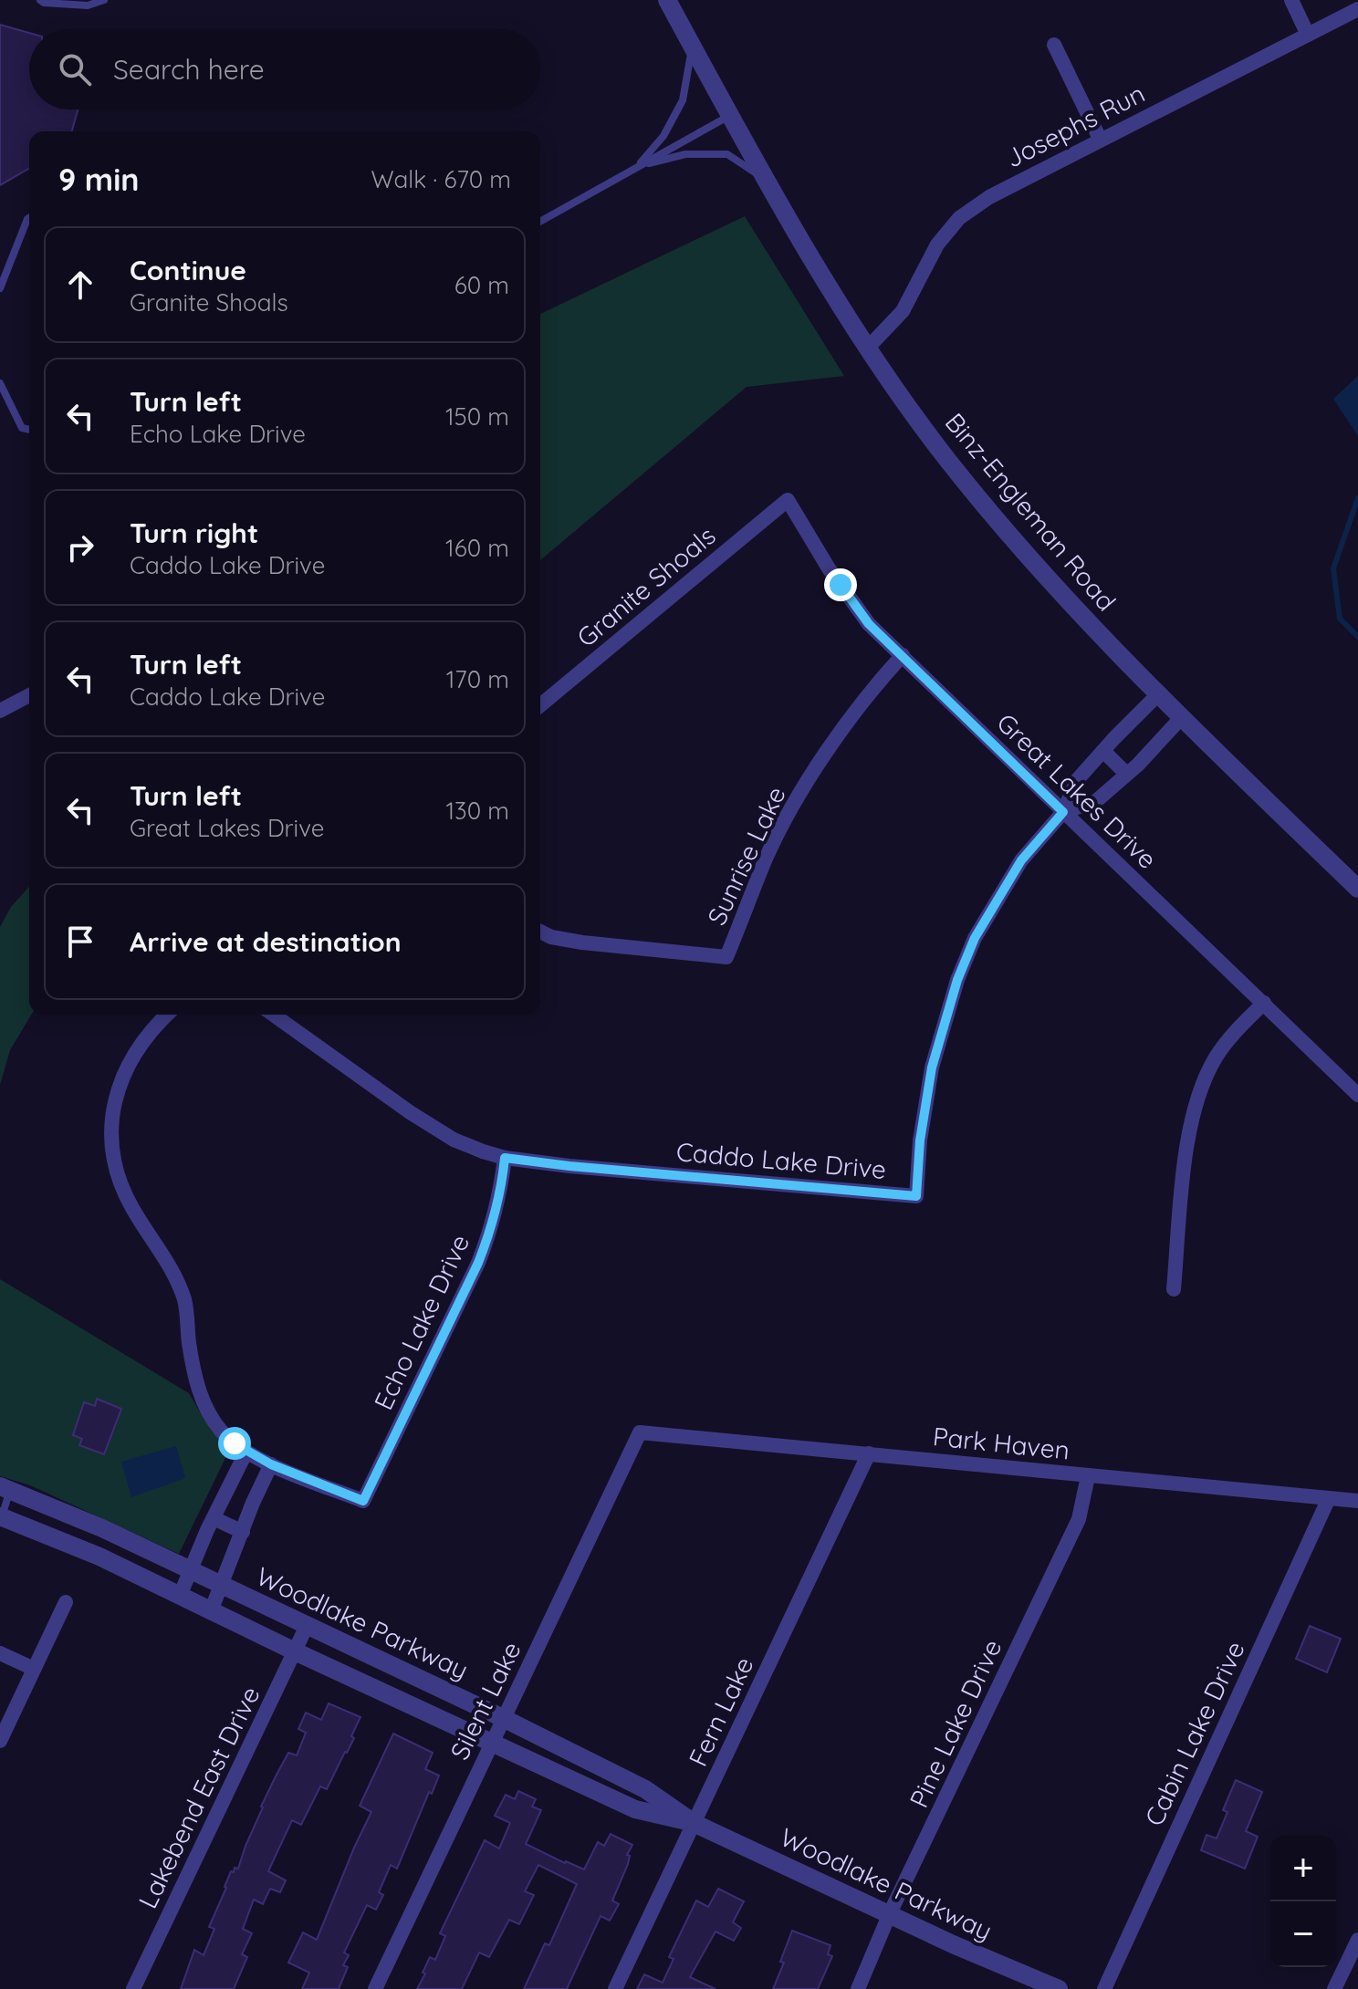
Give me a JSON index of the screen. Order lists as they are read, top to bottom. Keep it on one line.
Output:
{"streets":{"street":["Josephs Run","Binz-Engleman Road","Granite Shoals","Great Lakes Drive","Sunrise Lake","Caddo Lake Drive","Echo Lake Drive","Park Haven","Woodlake Parkway","Silent Lake","Fern Lake","Pine Lake Drive","Cabin Lake Drive","Lakebend East Drive"]},"crossings":[["Josephs Run","Binz-Engleman Road"],["Binz-Engleman Road","Caddo Lake Drive"],["Granite Shoals","Great Lakes Drive"],["Great Lakes Drive","Sunrise Lake"],["Great Lakes Drive","Caddo Lake Drive"],["Caddo Lake Drive","Echo Lake Drive"],["Park Haven","Silent Lake"],["Park Haven","Fern Lake"],["Park Haven","Pine Lake Drive"],["Park Haven","Cabin Lake Drive"],["Woodlake Parkway","Silent Lake"],["Woodlake Parkway","Fern Lake"],["Woodlake Parkway","Pine Lake Drive"],["Woodlake Parkway","Lakebend East Drive"]],"page":{"search":"Search here","heading":["9 min","Walk · 670 m"],"list":[["Continue","Granite Shoals","60 m"],["Turn left","Echo Lake Drive","150 m"],["Turn right","Caddo Lake Drive","160 m"],["Turn left","Caddo Lake Drive","170 m"],["Turn left","Great Lakes Drive","130 m"],"Arrive at destination"],"map_buttons":["+","−"]}}
